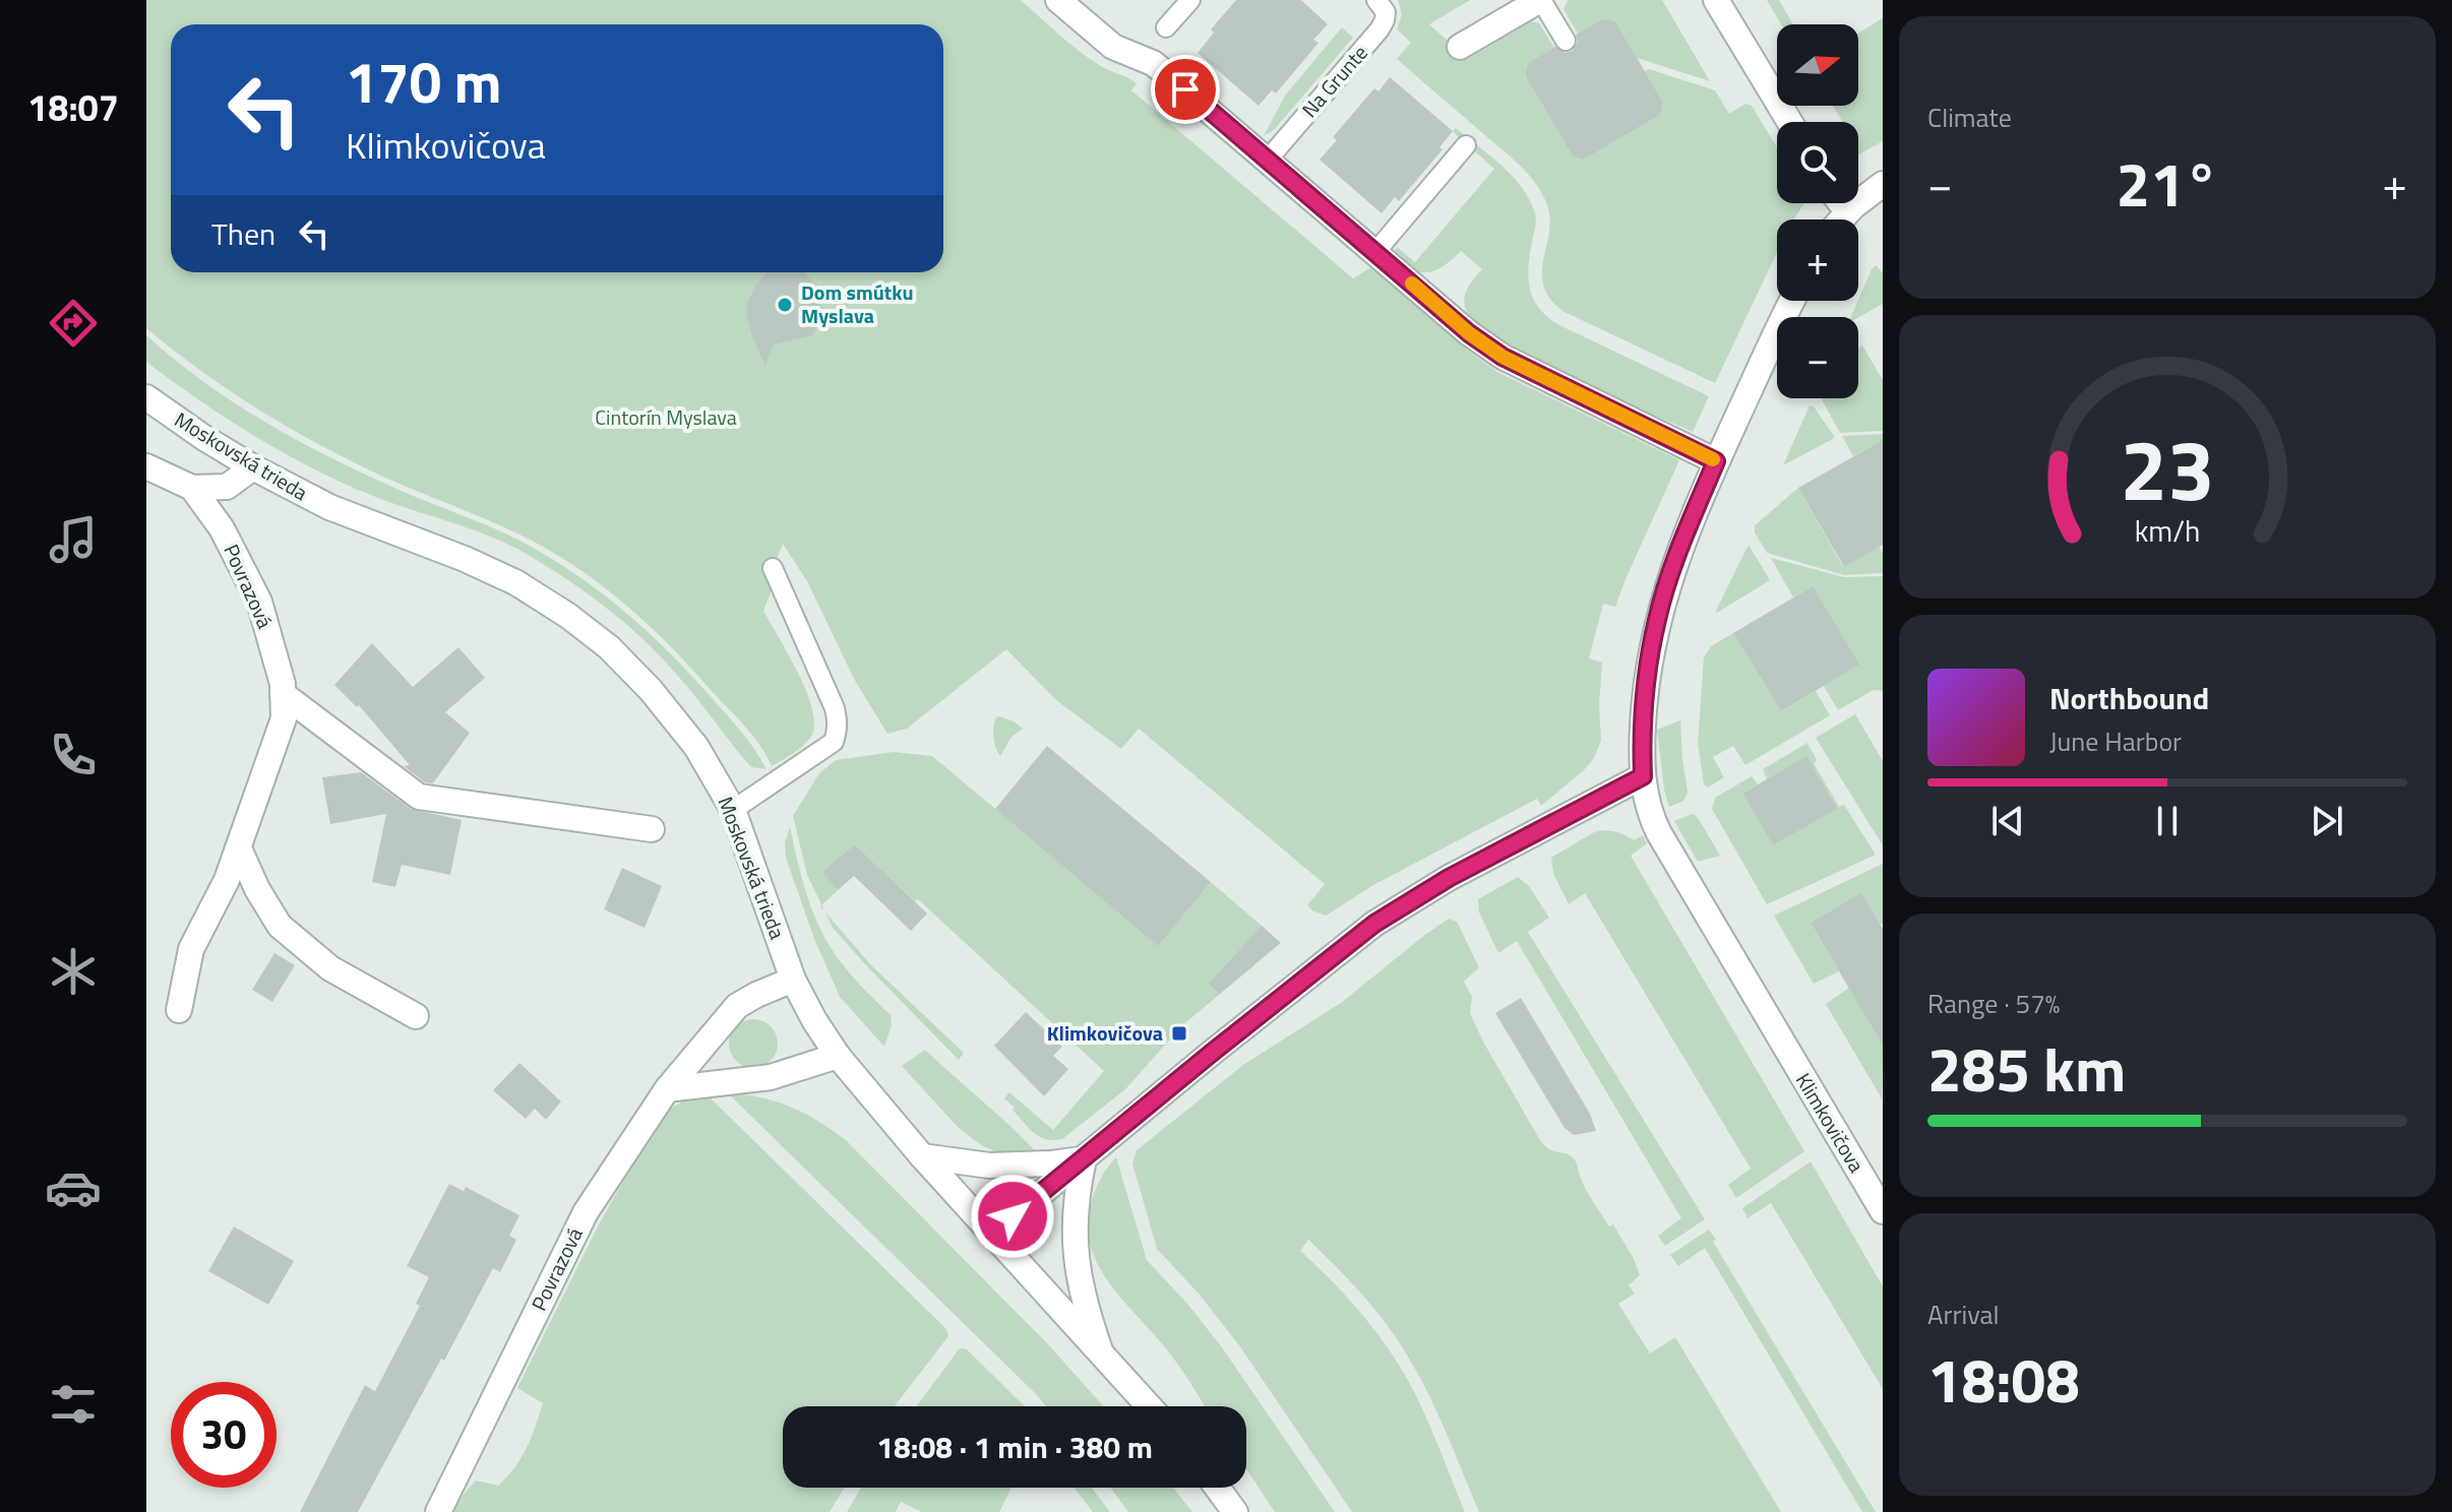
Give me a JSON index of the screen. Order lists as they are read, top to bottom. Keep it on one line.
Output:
{"streets":{"street":["Moskovská trieda","Povrazová","Klimkovičova"],"lane":["Na Grunte"]},"crossings":[["Moskovská trieda","Povrazová"]],"parks":["Cintorín Myslava"],"places":{"other":["Dom smútku Myslava"],"transit":["Klimkovičova"]},"north":"right","page":{"tabs":"18:07","tile":["Climate",["Range · 57%","285 km"],["Arrival","18:08"]],"map_buttons":["+","−"],"turn":["170 m","Klimkovičova"],"heat":["−","21°","+"],"then":"Then","song":["Northbound","June Harbor"],"limit":"30","trip":"18:08 · 1 min · 380 m","gauge":["23","km/h"]}}
